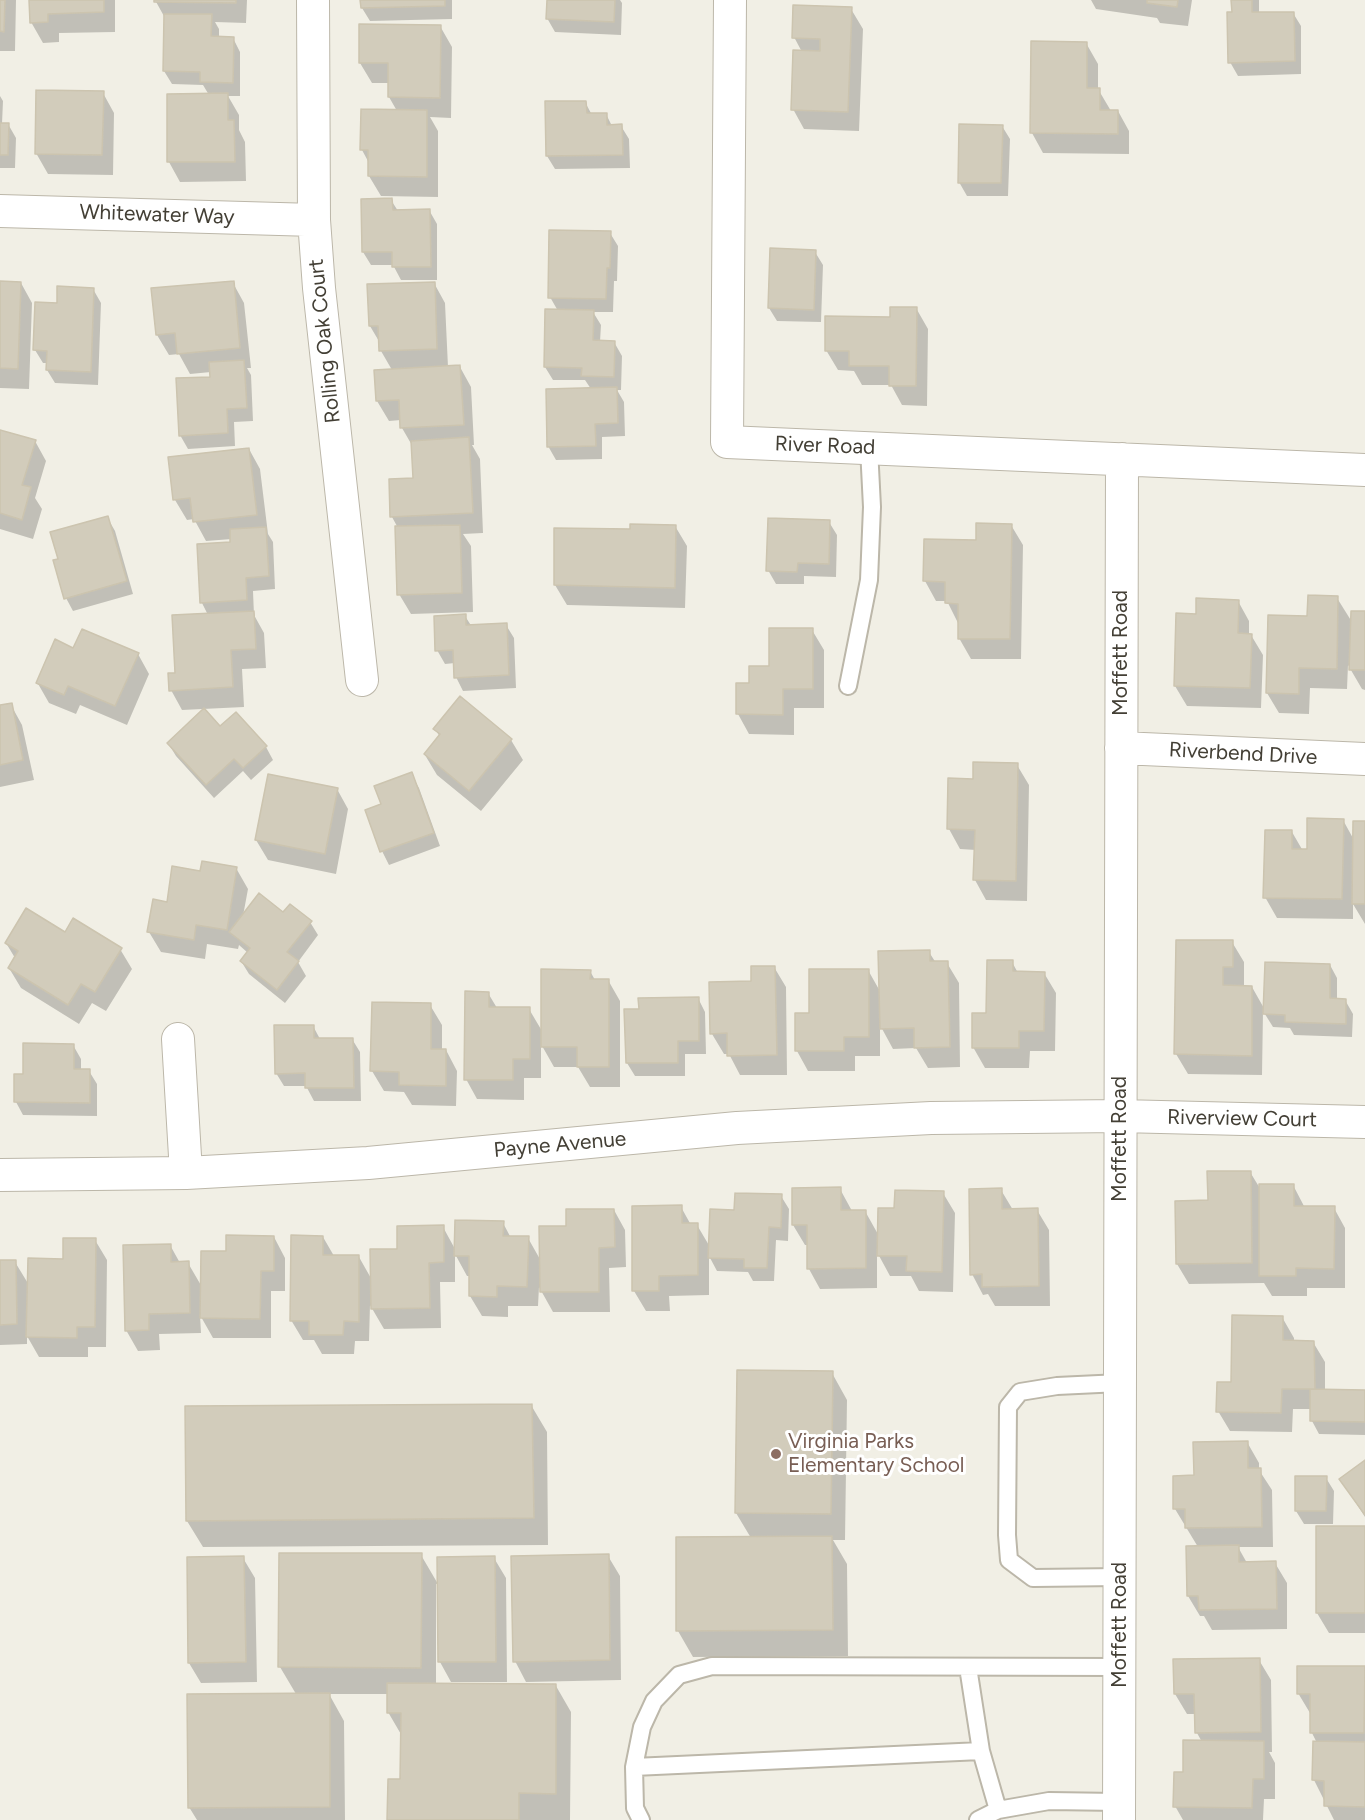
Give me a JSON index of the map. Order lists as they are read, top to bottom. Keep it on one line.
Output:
{"streets":{"street":["Whitewater Way","Rolling Oak Court","River Road","Moffett Road","Riverbend Drive","Riverview Court","Payne Avenue"]},"crossings":[["Whitewater Way","Rolling Oak Court"],["River Road","Moffett Road"],["Moffett Road","Riverbend Drive"],["Moffett Road","Riverview Court"],["Moffett Road","Payne Avenue"],["Riverview Court","Payne Avenue"]],"places":["Virginia Parks Elementary School"]}
